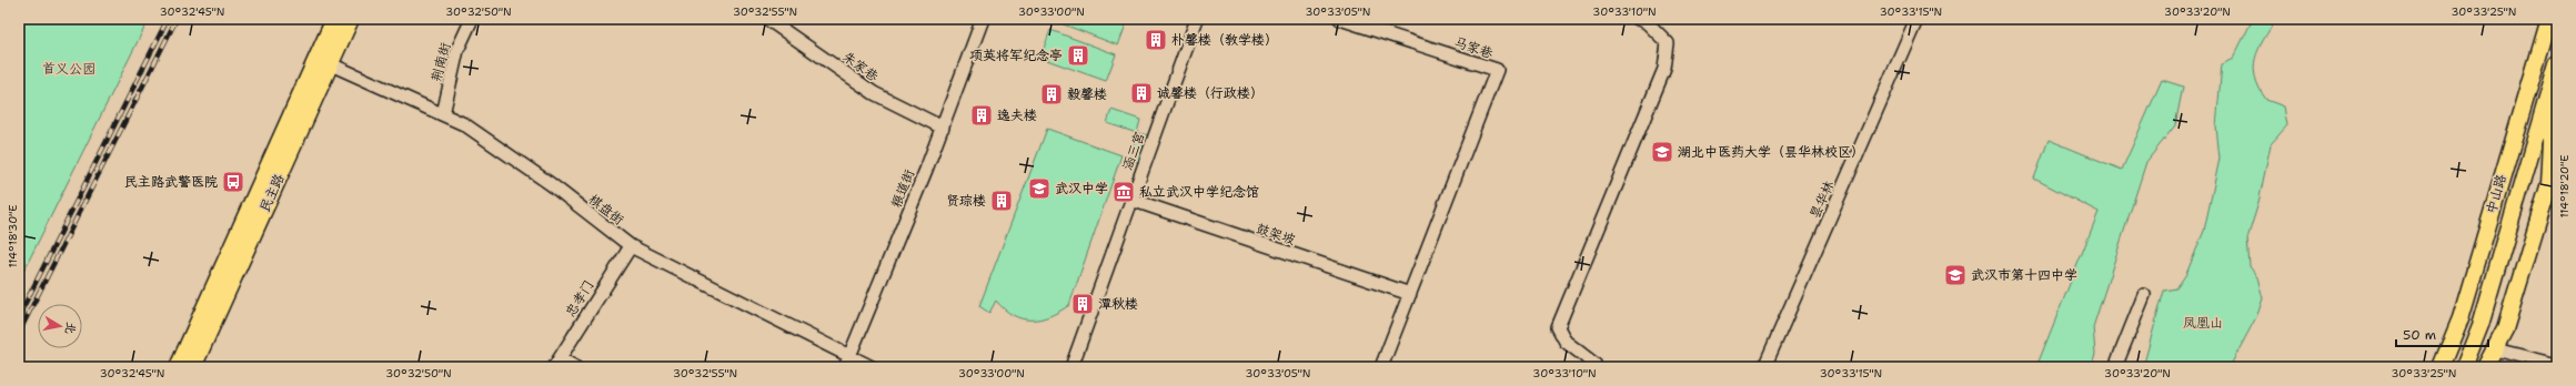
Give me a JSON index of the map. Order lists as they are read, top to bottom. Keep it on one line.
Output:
{"streets":{"main road":["民主路","中山路"],"street":["马家巷","荆南街","朱家巷","涵三宫","粮道街","昙华林","棋盘街","鼓架坡","忠孝门"]},"crossings":[["马家巷","鼓架坡"],["荆南街","棋盘街"],["朱家巷","粮道街"],["涵三宫","鼓架坡"],["粮道街","棋盘街"],["民主路","棋盘街"],["棋盘街","忠孝门"]],"parks":["首义公园","凤凰山"],"places":{"building":["朴馨楼（教学楼）","项英将军纪念亭","诚馨楼（行政楼）","毅馨楼","逸夫楼","贤琮楼","潭秋楼"],"school or university":["湖北中医药大学（昙华林校区）","武汉中学","武汉市第十四中学"],"bus stop":["民主路武警医院"],"museum":["私立武汉中学纪念馆"]},"scale_bar":"50 m","north":"right","coordinates":["30°32'45\"N","30°32'50\"N","30°32'55\"N","30°33'00\"N","30°33'05\"N","30°33'10\"N","30°33'15\"N","30°33'20\"N","30°33'25\"N","114°18'20\"E","114°18'30\"E"]}
